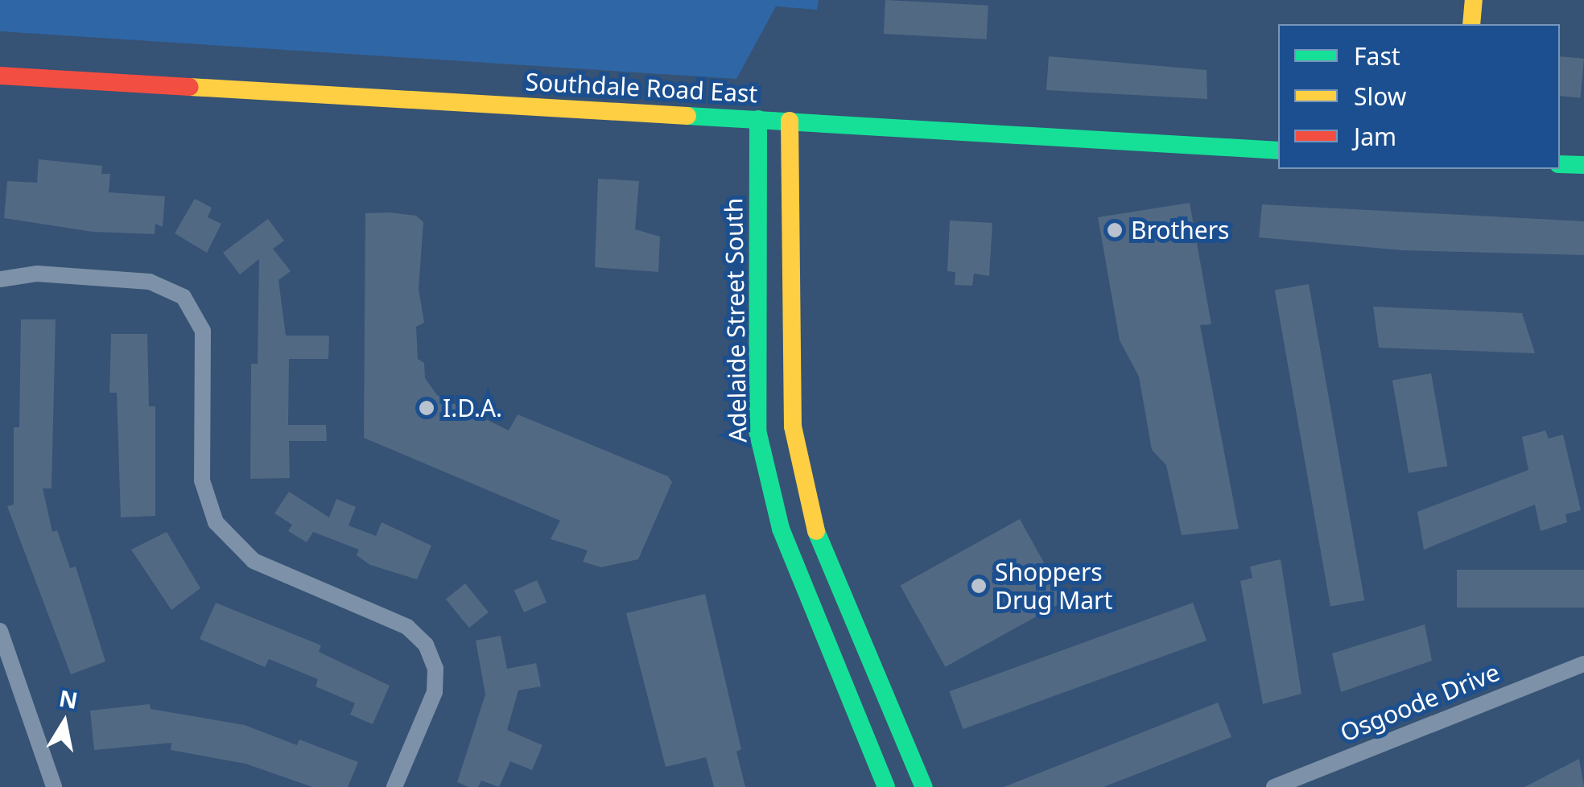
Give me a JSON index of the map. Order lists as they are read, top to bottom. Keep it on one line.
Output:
{"streets":{"street":["Southdale Road East","Adelaide Street South","Osgoode Drive"]},"crossings":[["Southdale Road East","Adelaide Street South"]],"places":["Brothers","I.D.A.","Shoppers Drug Mart"],"legend":["Fast","Slow","Jam"],"north":"top"}
